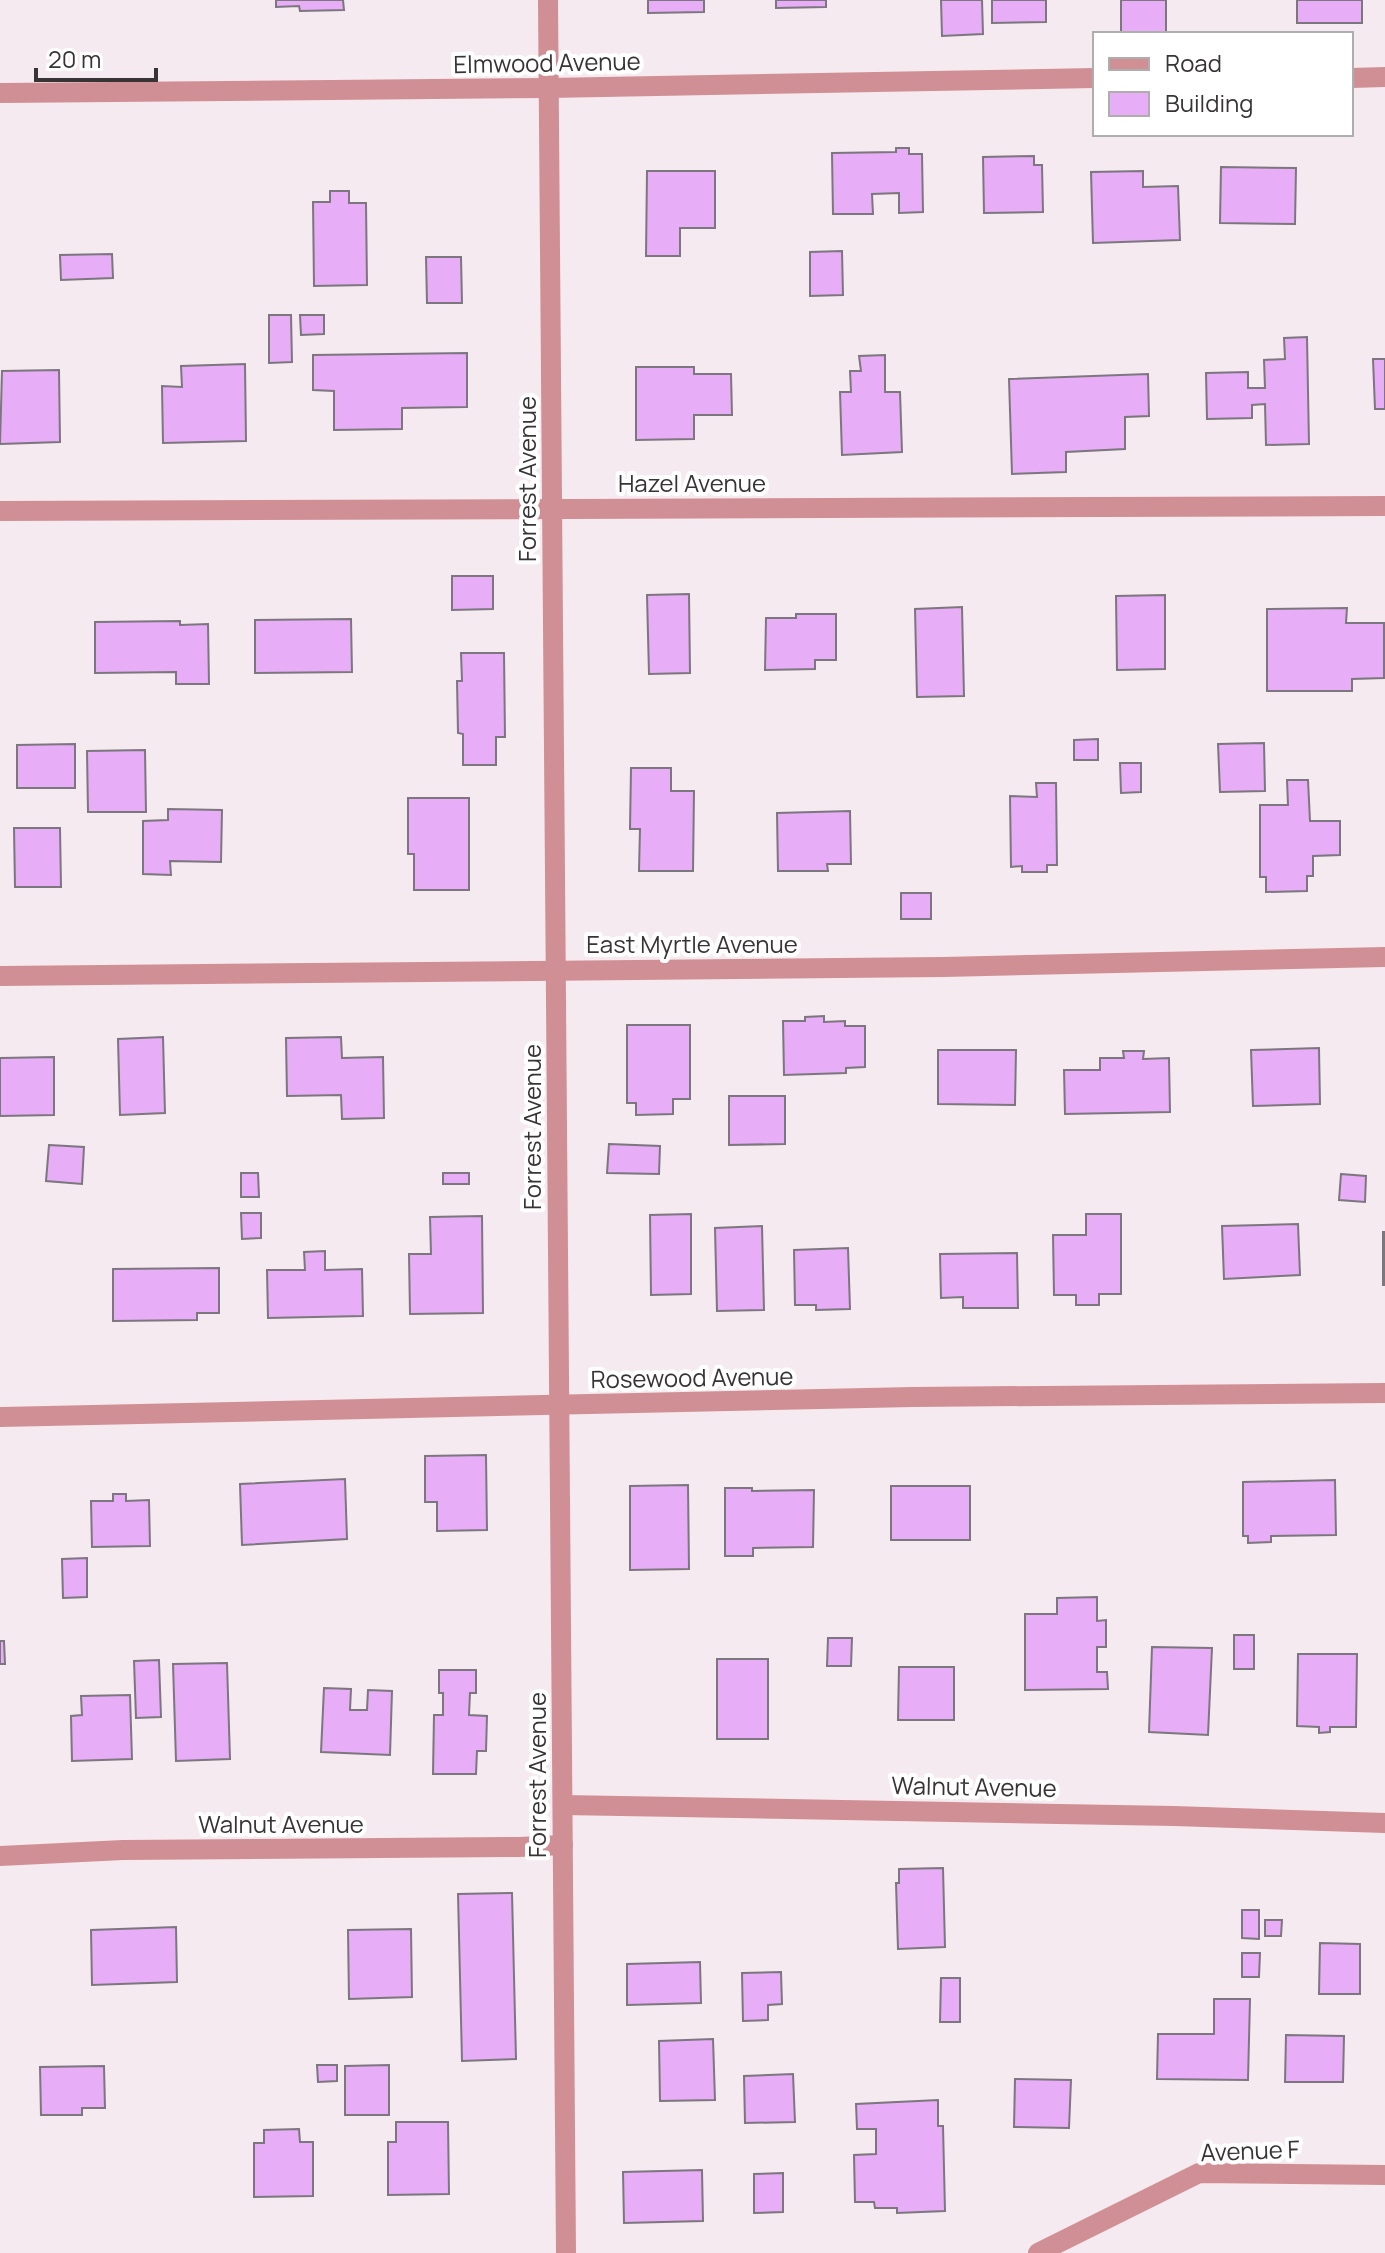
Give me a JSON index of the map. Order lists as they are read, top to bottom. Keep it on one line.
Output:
{"streets":{"street":["Elmwood Avenue","Forrest Avenue","Hazel Avenue","East Myrtle Avenue","Rosewood Avenue","Walnut Avenue","Avenue F"]},"crossings":[["Elmwood Avenue","Forrest Avenue"],["Forrest Avenue","Hazel Avenue"],["Forrest Avenue","East Myrtle Avenue"],["Forrest Avenue","Rosewood Avenue"],["Forrest Avenue","Walnut Avenue"]],"legend":["Road","Building"],"scale_bar":"20 m"}
